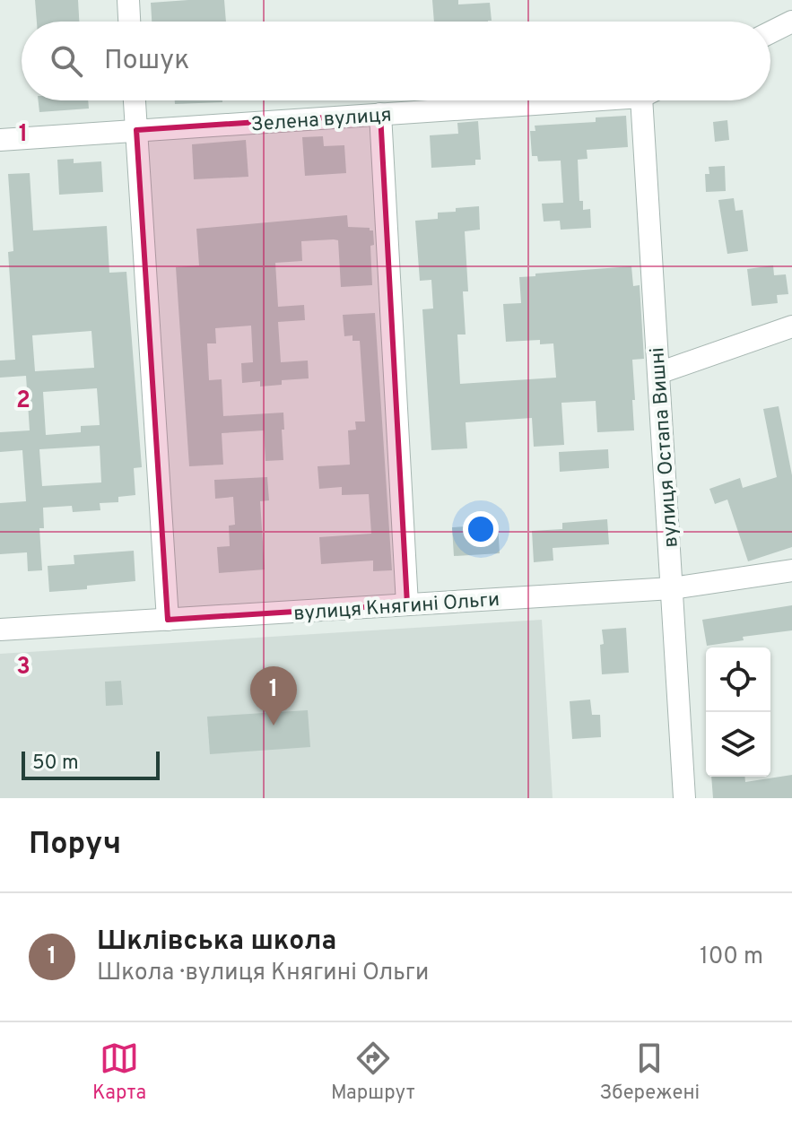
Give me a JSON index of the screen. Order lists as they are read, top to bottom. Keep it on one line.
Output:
{"streets":{"street":["Зелена вулиця","вулиця Остапа Вишні","вулиця Княгині Ольги"]},"crossings":[["вулиця Остапа Вишні","вулиця Княгині Ольги"]],"scale_bar":"50 m","page":{"search":"Пошук","pins":"1","scale":"50 m","heading":"Поруч","list":[{"mark":"1","name":"Шклівська школа","note":"Школа · вулиця Княгині Ольги","value":"100 m"}],"nav":["Карта","Маршрут","Збережені"]},"grid":{"rows":["1","2","3"]}}
